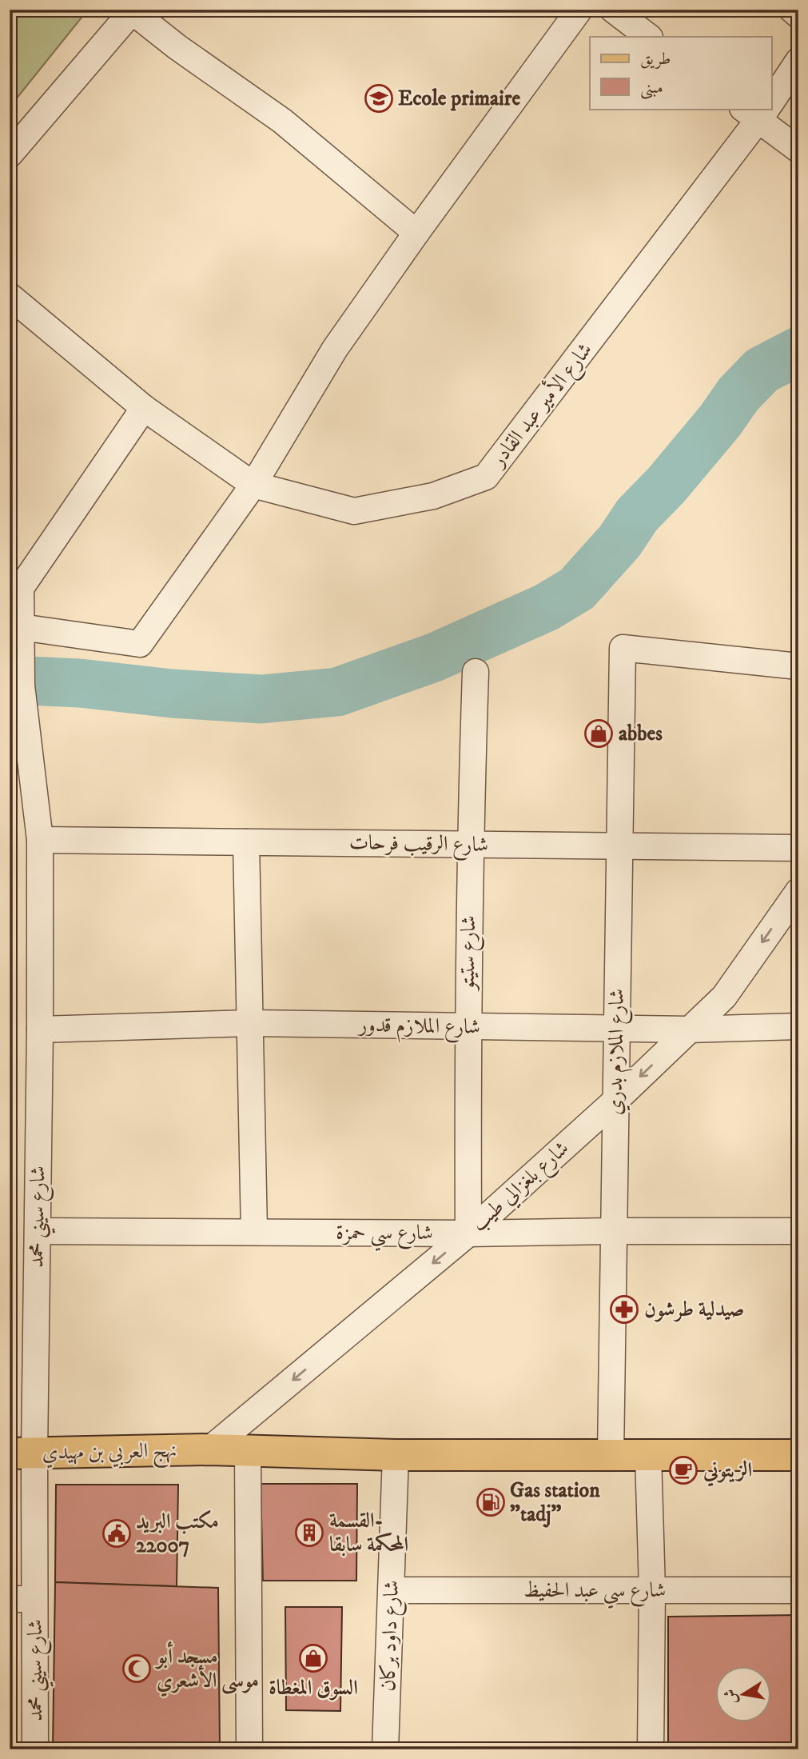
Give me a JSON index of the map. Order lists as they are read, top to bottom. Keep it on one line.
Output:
{"streets":{"main road":["نهج العربي بن مهيدي"],"street":["شارع الأمير عبد القادر","شارع الرقيب فرحات","شارع ستيتو","شارع الملازم قدور","شارع الملازم بدري","شارع بلغزالي طيب","شارع سيني محمد","شارع سي حمزة","شارع سي عبد الحفيظ","شارع داود بركان"]},"crossings":[["شارع الأمير عبد القادر","شارع سيني محمد"],["شارع الرقيب فرحات","شارع ستيتو"],["شارع الرقيب فرحات","شارع الملازم بدري"],["شارع الرقيب فرحات","شارع سيني محمد"],["شارع ستيتو","شارع الملازم قدور"],["شارع ستيتو","شارع بلغزالي طيب"],["شارع ستيتو","شارع سي حمزة"],["شارع الملازم قدور","شارع الملازم بدري"],["شارع الملازم قدور","شارع بلغزالي طيب"],["شارع الملازم قدور","شارع سيني محمد"],["شارع الملازم بدري","شارع بلغزالي طيب"],["شارع الملازم بدري","شارع سي حمزة"],["شارع الملازم بدري","نهج العربي بن مهيدي"],["شارع بلغزالي طيب","شارع سي حمزة"],["شارع بلغزالي طيب","نهج العربي بن مهيدي"],["شارع سيني محمد","شارع سي حمزة"],["شارع سيني محمد","نهج العربي بن مهيدي"],["نهج العربي بن مهيدي","شارع داود بركان"],["شارع سي عبد الحفيظ","شارع داود بركان"]],"one_way":["شارع بلغزالي طيب"],"places":{"school or university":["Ecole primaire"],"shop":["abbes","السوق المغطاة"],"pharmacy":["صيدلية طرشون"],"cafe":["الزيتوني"],"fuel station":["Gas station \"tadj\""],"building":["القسمة- المحكمة سابقا"],"public building":["مكتب البريد 22007"],"mosque":["مسجد أبو موسى الأشعري"]},"legend":["طريق","مبنى"],"north":"left"}
